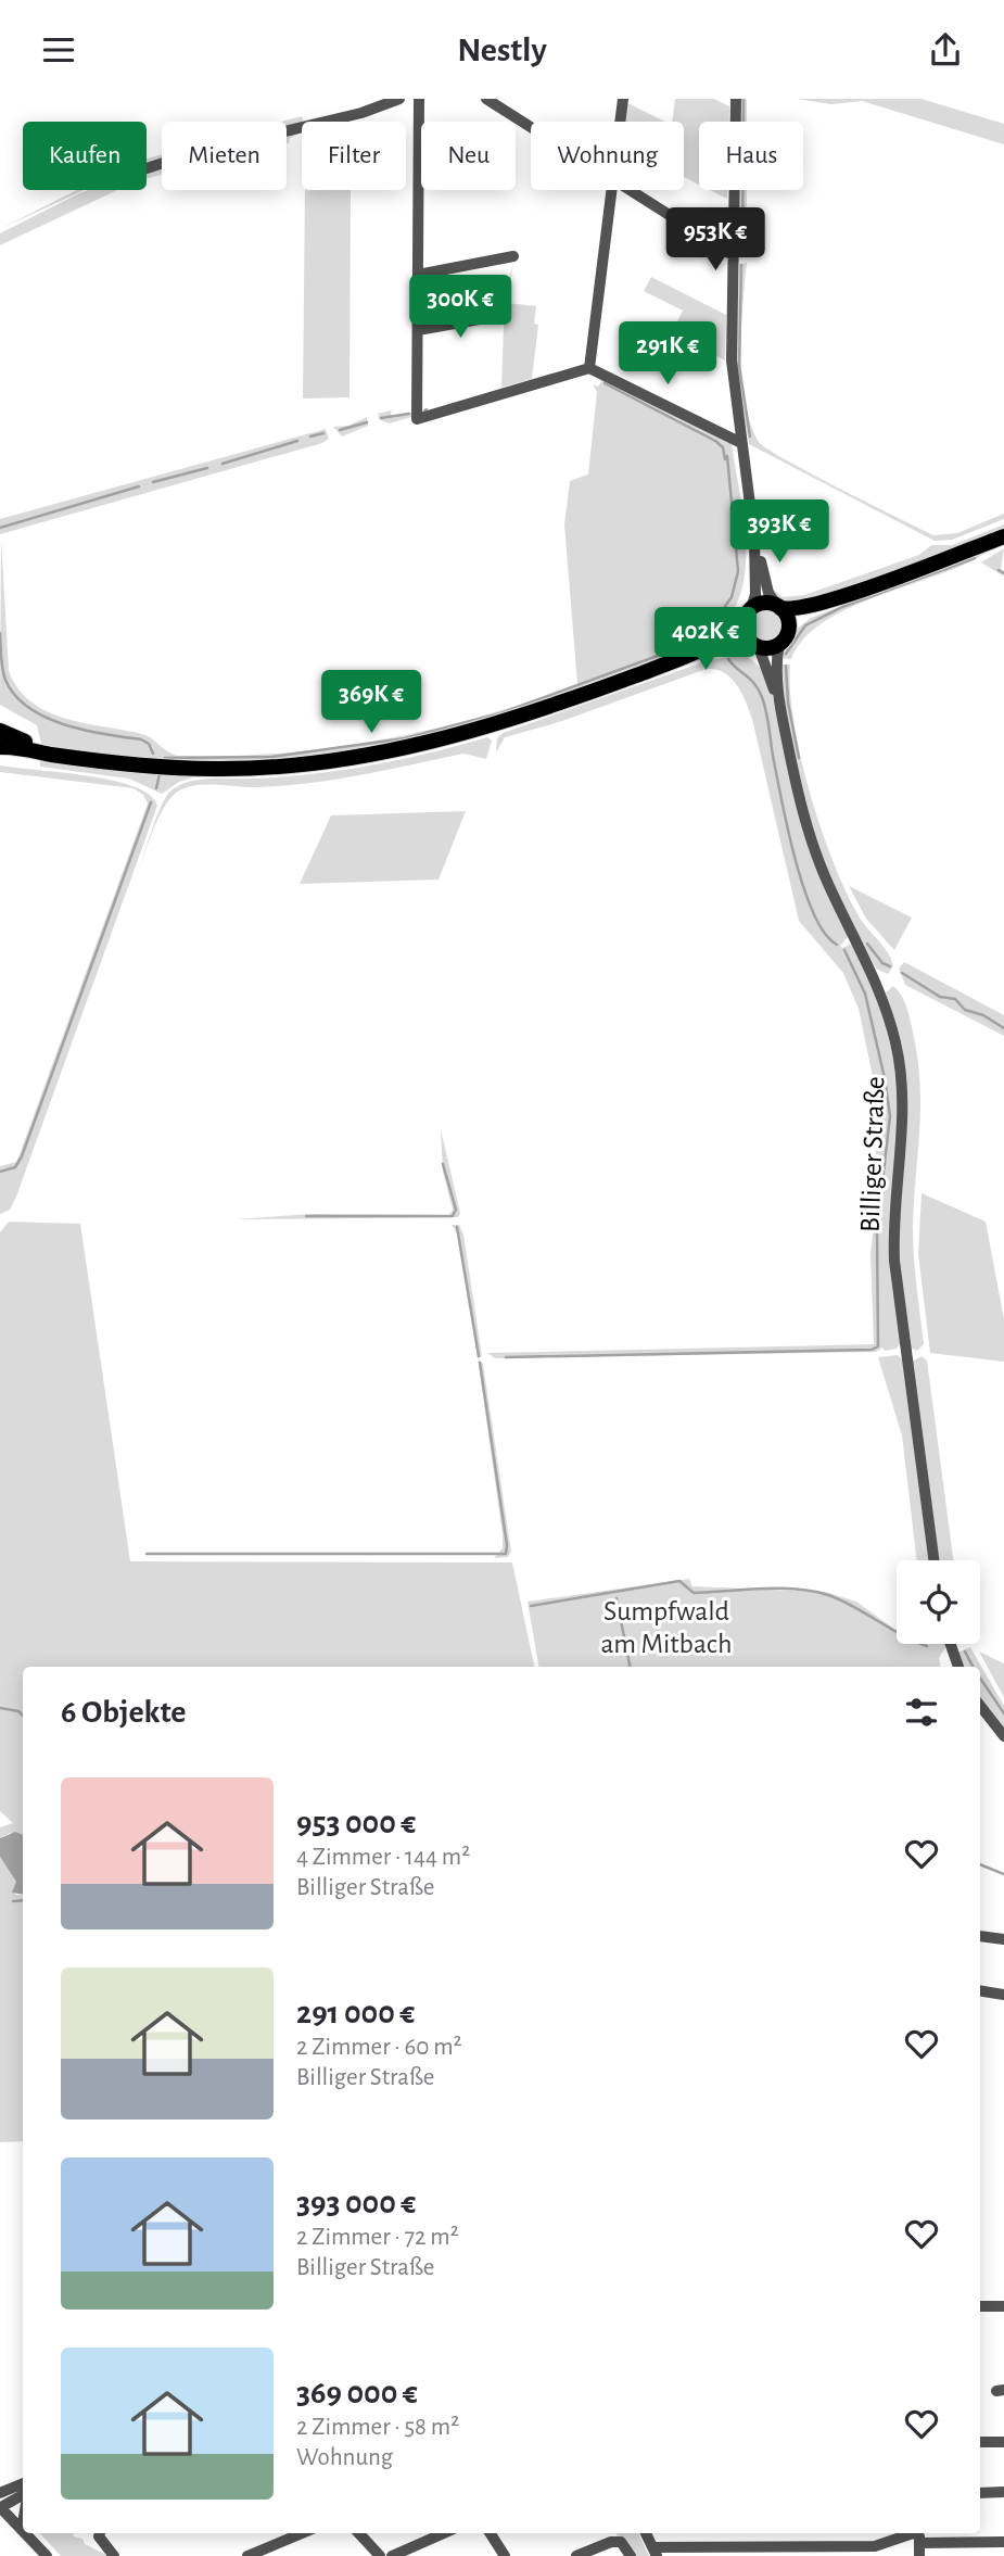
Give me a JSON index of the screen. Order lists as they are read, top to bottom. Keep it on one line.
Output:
{"streets":{"street":["Billiger Straße"]},"parks":["Sumpfwald am Mitbach"],"page":{"header":"Nestly","chip":["Kaufen","Mieten","Filter","Neu","Wohnung","Haus"],"price":["953K €","300K €","291K €","393K €","402K €","369K €"],"heading":"6 Objekte","list":[{"name":"953 000 €","note":"4 Zimmer · 144 m² · Billiger Straße"},{"name":"291 000 €","note":"2 Zimmer · 60 m² · Billiger Straße"},{"name":"393 000 €","note":"2 Zimmer · 72 m² · Billiger Straße"},{"name":"369 000 €","note":"2 Zimmer · 58 m² · Wohnung"}]}}
